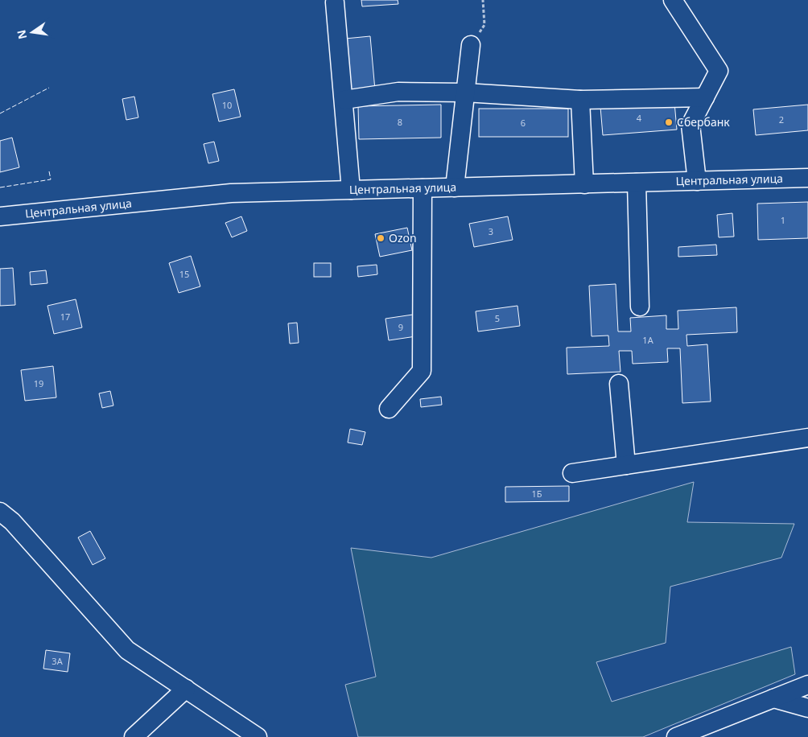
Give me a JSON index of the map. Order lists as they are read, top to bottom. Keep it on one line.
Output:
{"streets":{"street":["Центральная улица"]},"places":["Сбербанк","Ozon"],"house_numbers":["10","4","2","8","6","1","3","15","17","5","9","1А","19","1Б","3А"],"north":"left"}
